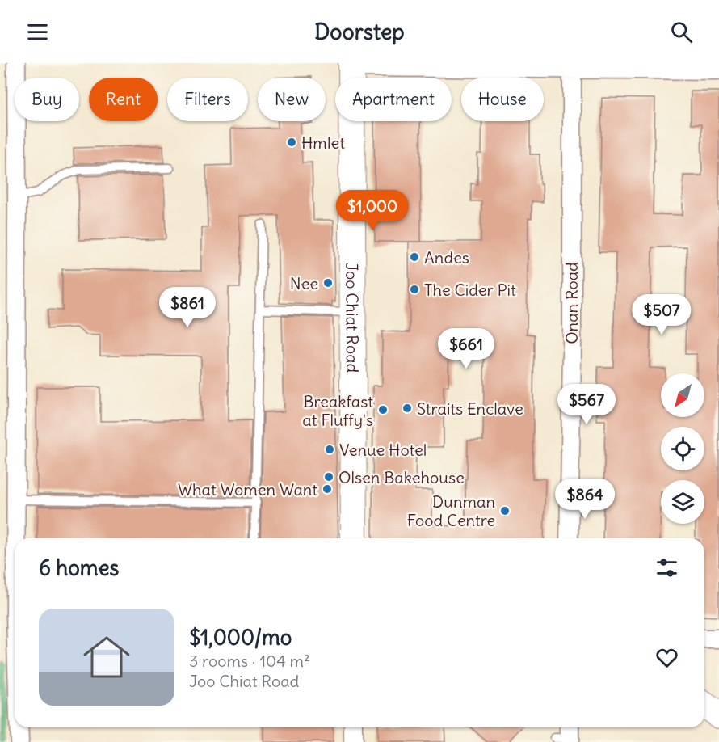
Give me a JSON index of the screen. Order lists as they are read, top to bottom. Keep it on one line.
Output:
{"streets":{"street":["Onan Road","Joo Chiat Road"]},"places":["Hmlet","Andes","Nee","The Cider Pit","Straits Enclave","Breakfast at Fluffy's","Venue Hotel","Olsen Bakehouse","What Women Want","Dunman Food Centre"],"north":"bottom left","page":{"header":"Doorstep","chip":["Buy","Rent","Filters","New","Apartment","House"],"price":["$1,000","$861","$507","$661","$567","$864"],"heading":"6 homes","list":[{"name":"$1,000/mo","note":"3 rooms · 104 m² · Joo Chiat Road"}]}}
